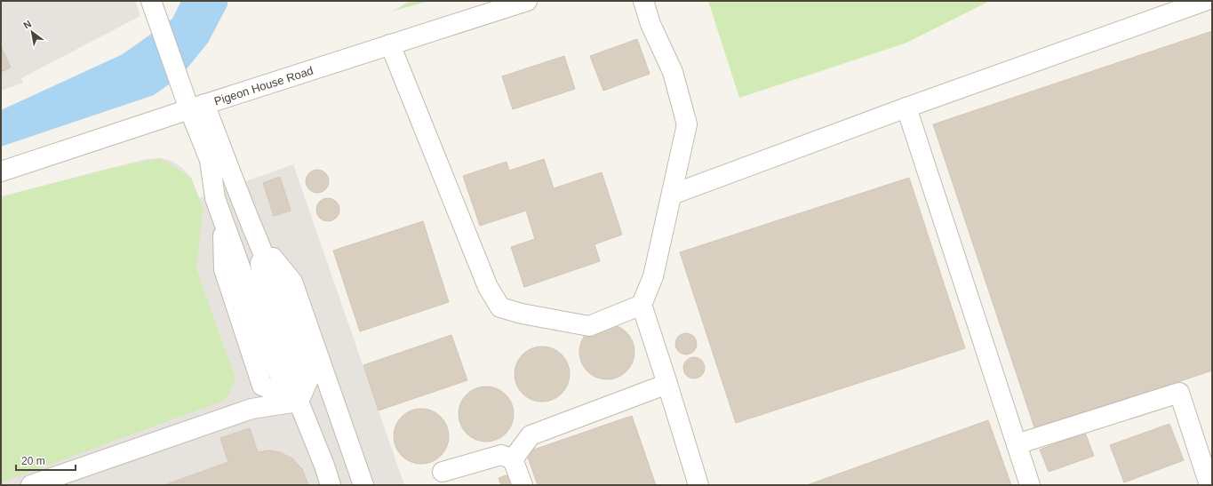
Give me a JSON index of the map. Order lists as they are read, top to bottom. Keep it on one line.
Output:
{"streets":{"street":["Pigeon House Road"]},"scale_bar":"20 m","north":"top left"}
